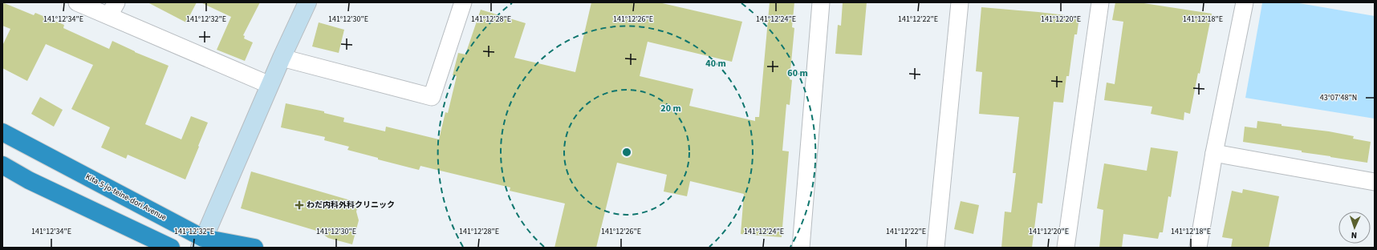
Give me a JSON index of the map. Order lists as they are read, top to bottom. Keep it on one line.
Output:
{"streets":{"highway":["Kita-5-jo-teine-dori Avenue"]},"places":{"health":["わだ内科外科クリニック"]},"north":"bottom","coordinates":["141°12'34\"E","141°12'32\"E","141°12'30\"E","141°12'28\"E","141°12'26\"E","141°12'24\"E","141°12'22\"E","141°12'20\"E","141°12'18\"E","43°07'48\"N"],"rings":["40 m","60 m","20 m"]}
